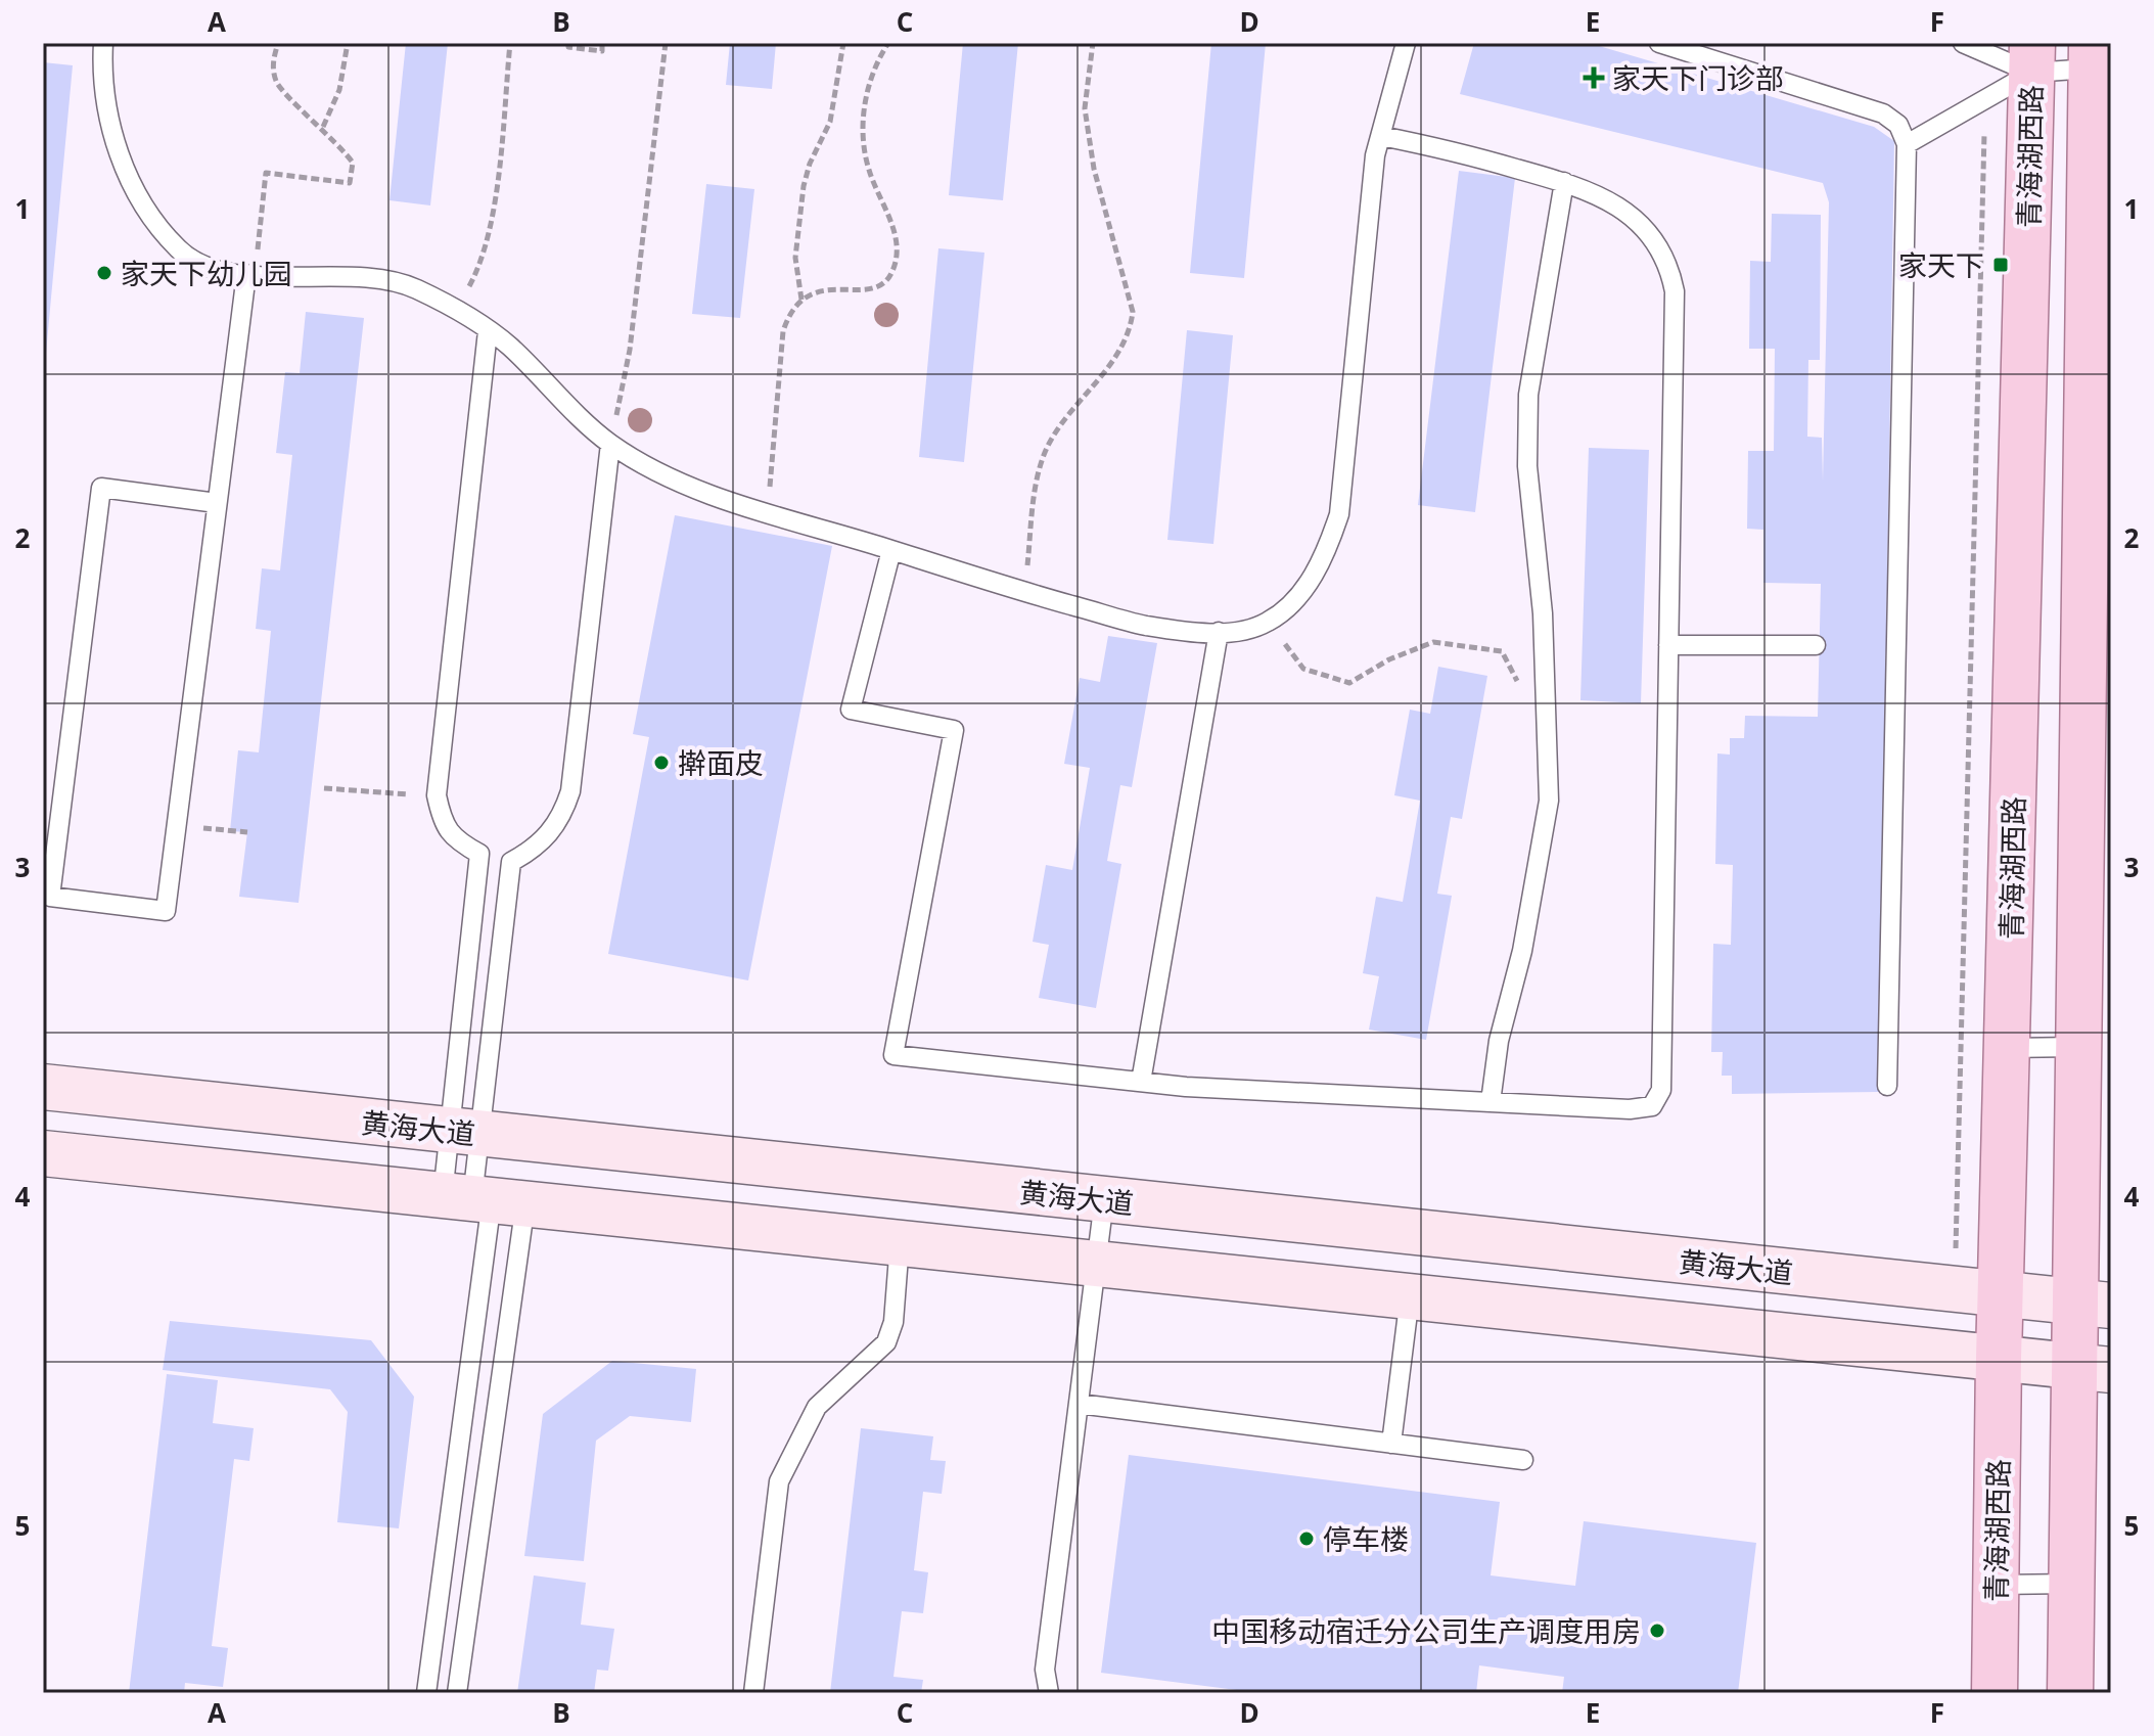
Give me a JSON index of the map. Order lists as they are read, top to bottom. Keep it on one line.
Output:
{"streets":{"main road":["青海湖西路"],"street":["黄海大道"]},"crossings":[["青海湖西路","黄海大道"]],"places":{"health":["家天下门诊部"],"transit":["家天下"],"other":["家天下幼儿园","擀面皮","停车楼","中国移动宿迁分公司生产调度用房"]},"grid":{"columns":["A","B","C","D","E","F"],"rows":["1","2","3","4","5"]}}
